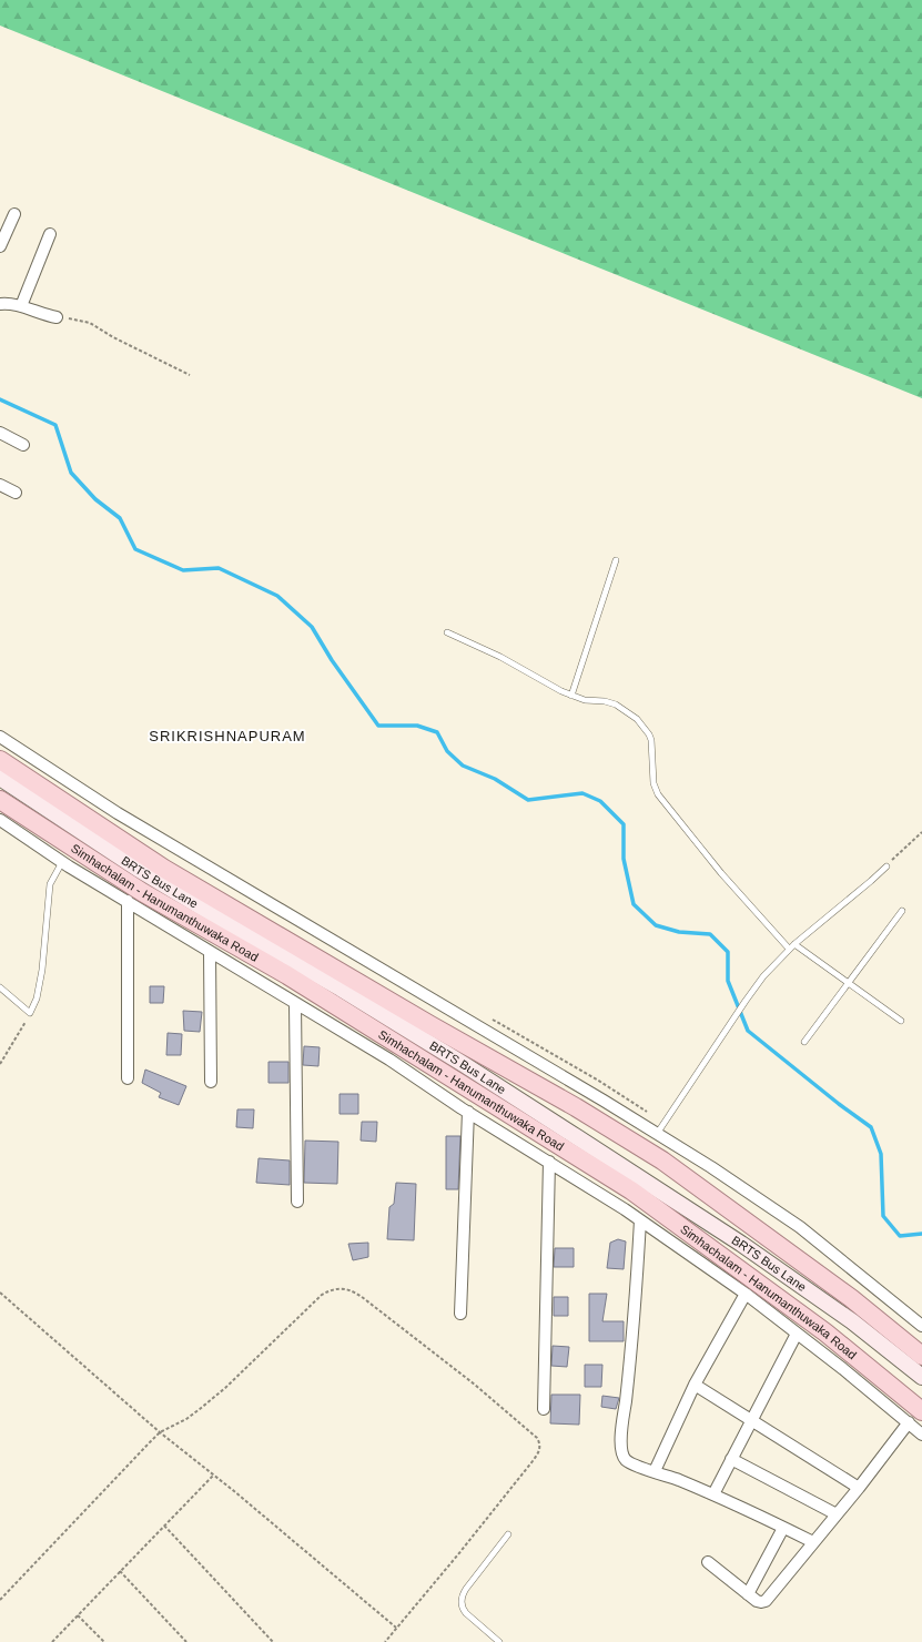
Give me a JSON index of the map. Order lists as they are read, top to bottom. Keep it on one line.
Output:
{"streets":{"main road":["Simhachalam - Hanumanthuwaka Road"],"street":["BRTS Bus Lane"]},"districts":["SRIKRISHNAPURAM"]}
